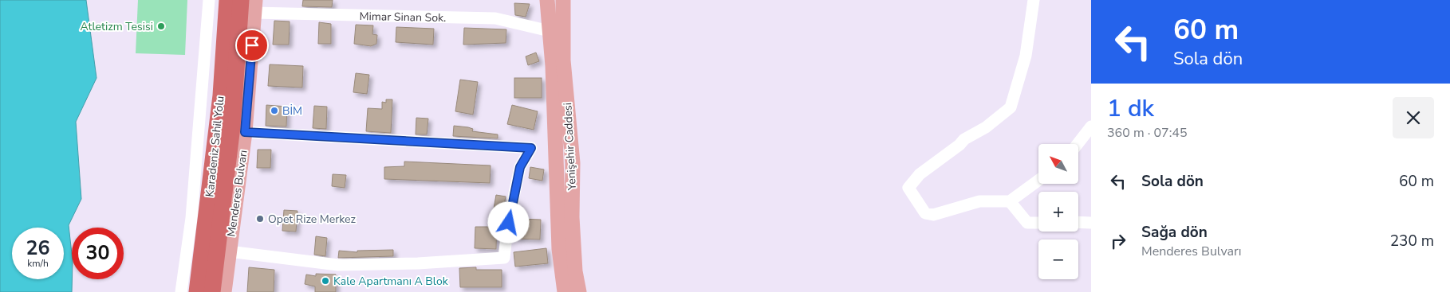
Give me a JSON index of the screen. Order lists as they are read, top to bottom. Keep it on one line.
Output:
{"streets":{"highway":["Karadeniz Sahil Yolu"],"main road":["Yenişehir Caddesi","Menderes Bulvarı"],"street":["Mimar Sinan Sok."]},"crossings":[["Mimar Sinan Sok.","Yenişehir Caddesi"],["Mimar Sinan Sok.","Menderes Bulvarı"]],"places":["Atletizm Tesisi","BİM","Opet Rize Merkez","Kale Apartmanı A Blok"],"north":"top left","page":{"turn":["60 m","Sola dön"],"heading":["1 dk","360 m · 07:45"],"map_buttons":["+","−"],"list":[{"name":"Sola dön","value":"60 m"},{"name":"Sağa dön","note":"Menderes Bulvarı","value":"230 m"}],"speed":"26 km/h","limit":"30"}}
